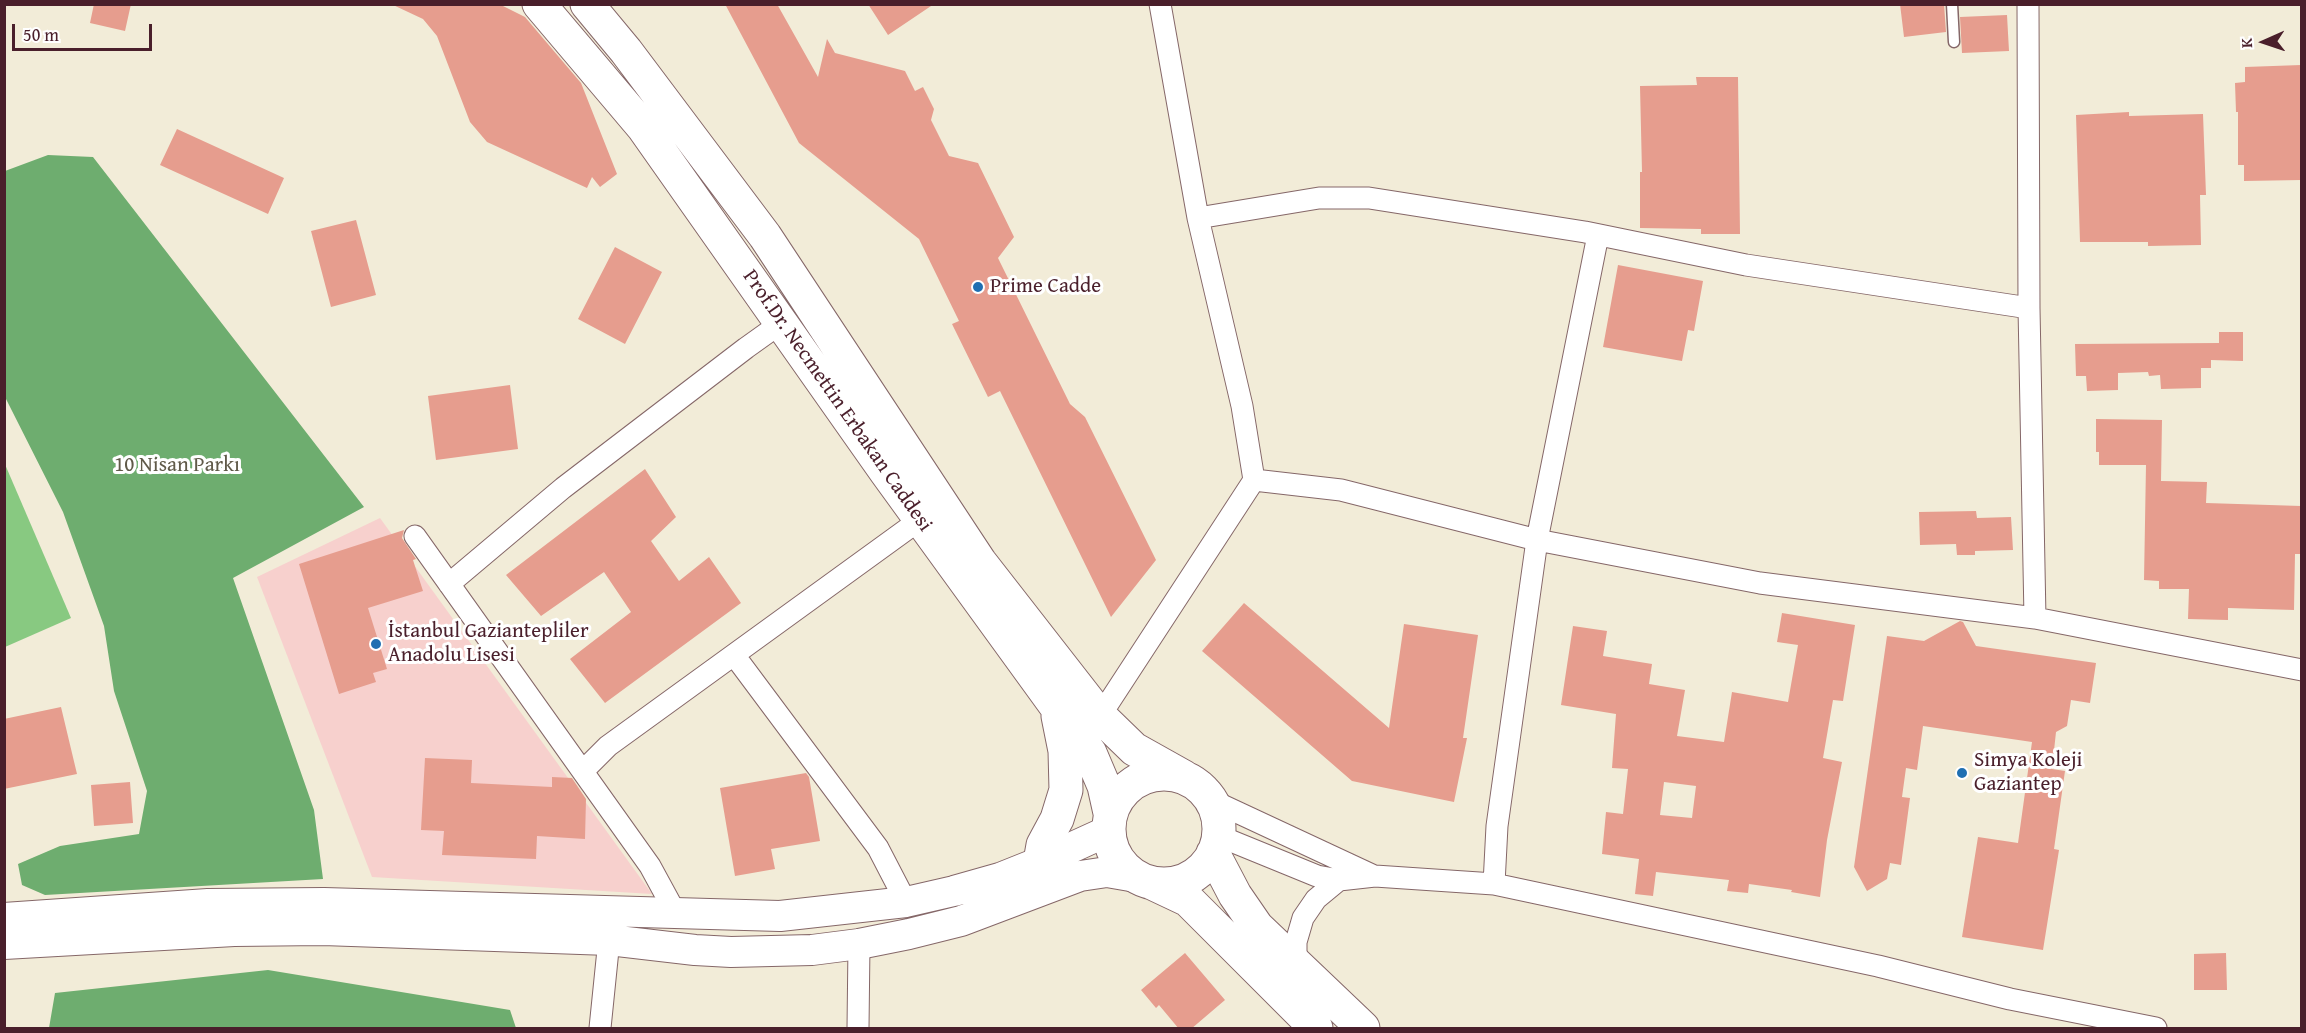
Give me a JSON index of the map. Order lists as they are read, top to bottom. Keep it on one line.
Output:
{"streets":{"main road":["Prof.Dr. Necmettin Erbakan Caddesi"]},"parks":["10 Nisan Parkı"],"places":["Prime Cadde","İstanbul Gaziantepliler Anadolu Lisesi","Simya Koleji Gaziantep"],"scale_bar":"50 m","north":"left"}
